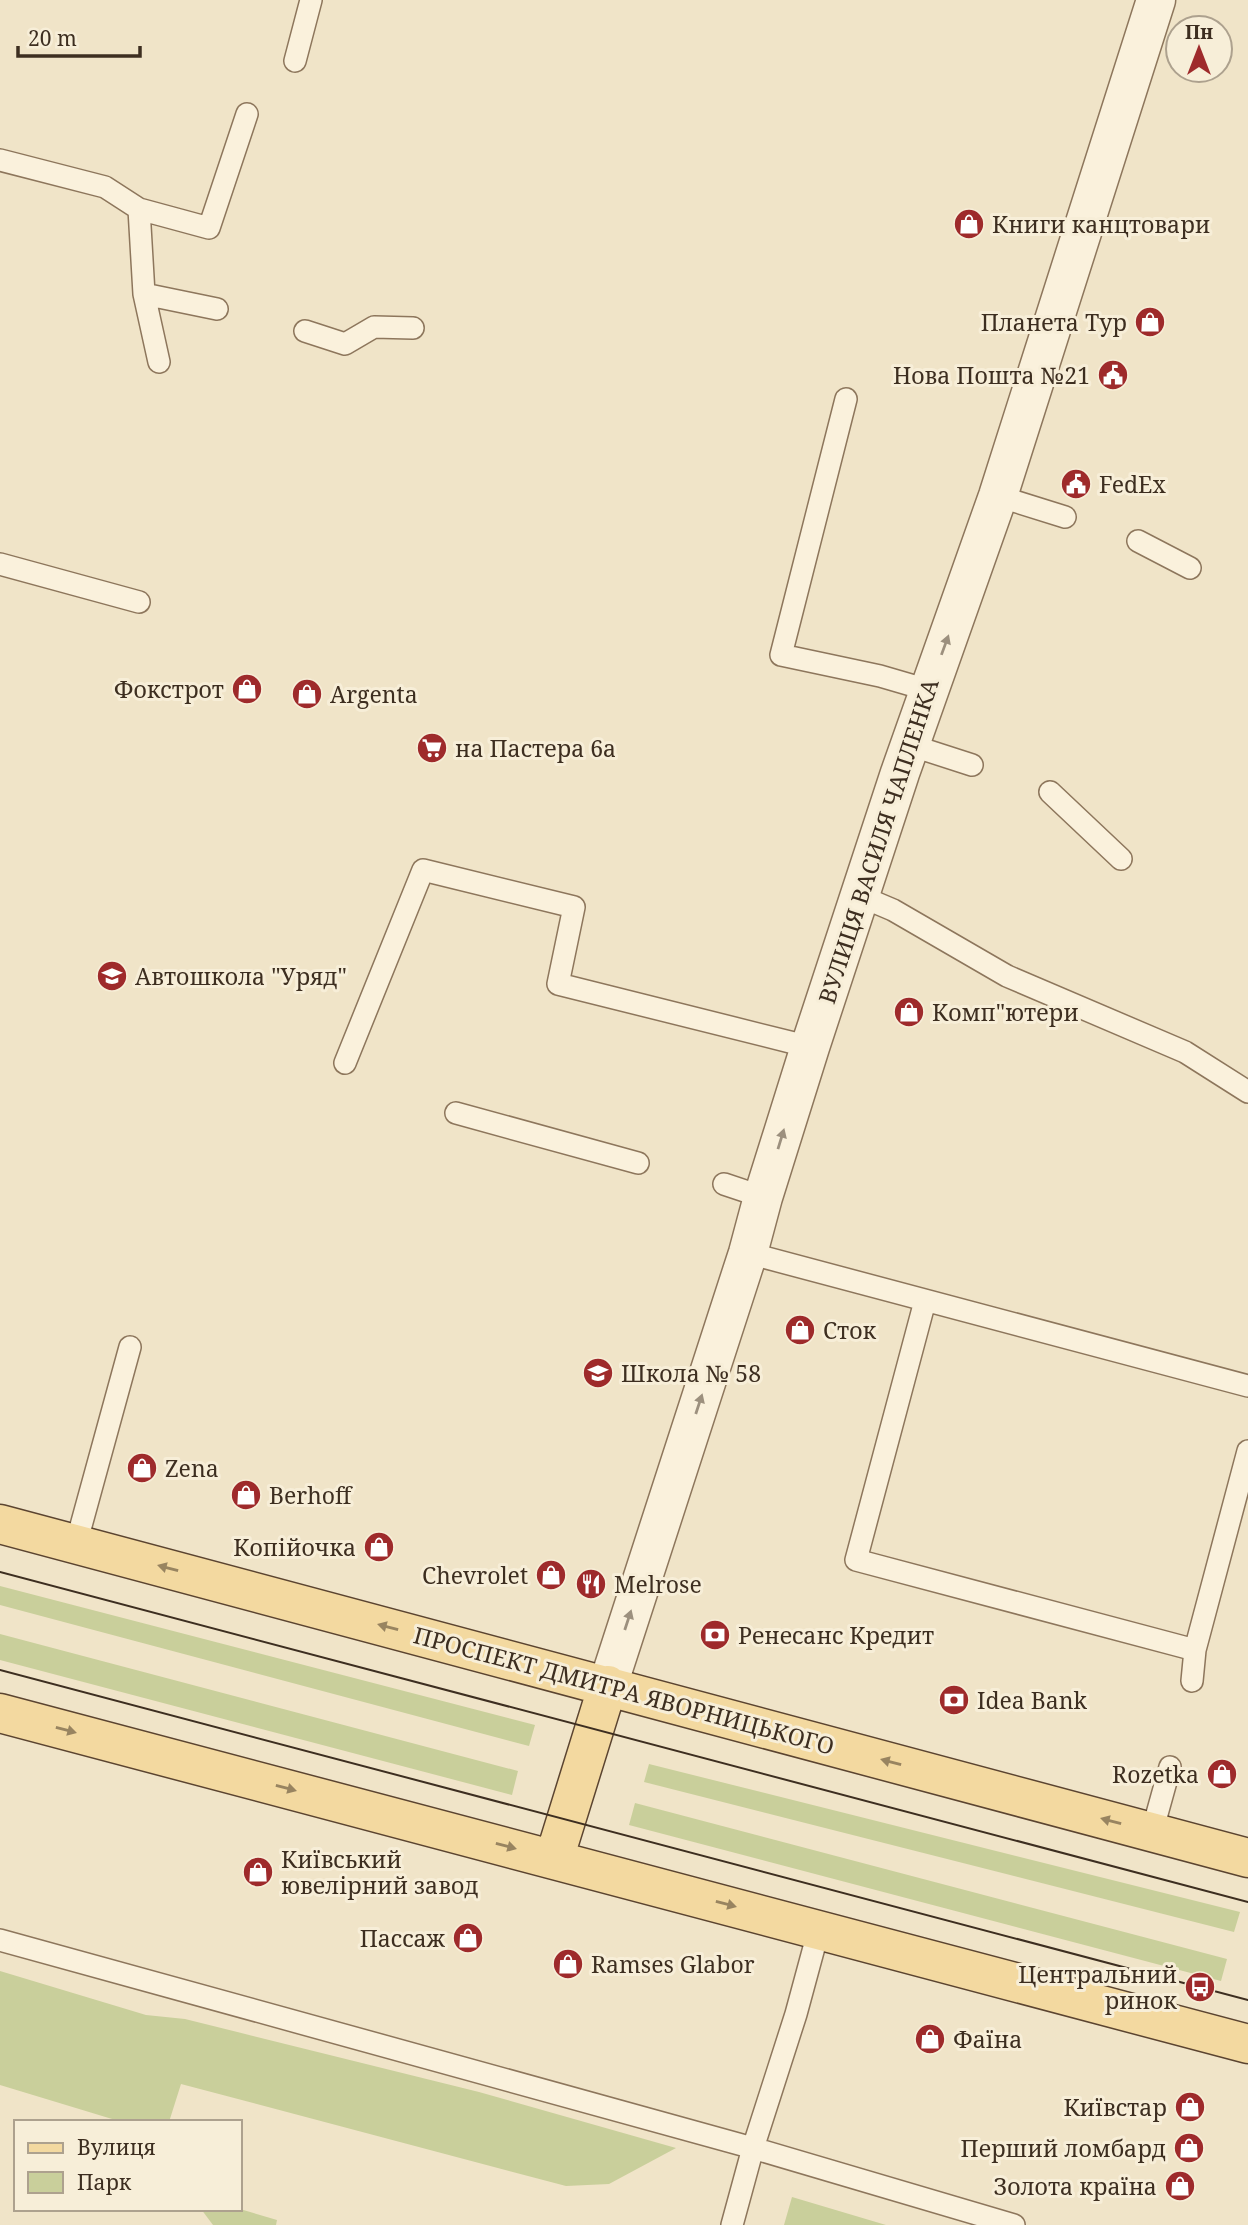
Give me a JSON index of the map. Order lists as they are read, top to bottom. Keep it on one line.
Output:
{"streets":{"main road":["ПРОСПЕКТ ДМИТРА ЯВОРНИЦЬКОГО"],"street":["ВУЛИЦЯ ВАСИЛЯ ЧАПЛЕНКА"]},"crossings":[["ВУЛИЦЯ ВАСИЛЯ ЧАПЛЕНКА","ПРОСПЕКТ ДМИТРА ЯВОРНИЦЬКОГО"]],"one_way":["ВУЛИЦЯ ВАСИЛЯ ЧАПЛЕНКА"],"places":{"shop":["Книги канцтовари","Планета Тур","Фокстрот","Argenta","Комп\"ютери","Сток","Zena","Berhoff","Копійочка","Chevrolet","Rozetka","Київський ювелірний завод","Пассаж","Ramses Glabor","Фаїна","Київстар","Перший ломбард","Золота країна"],"public building":["Нова Пошта №21","FedEx"],"supermarket":["на Пастера 6а"],"school or university":["Автошкола \"Уряд\"","Школа № 58"],"restaurant":["Melrose"],"bank":["Ренесанс Кредит","Idea Bank"],"bus stop":["Центральний ринок"]},"legend":["Вулиця","Парк"],"scale_bar":"20 m","north":"top"}
